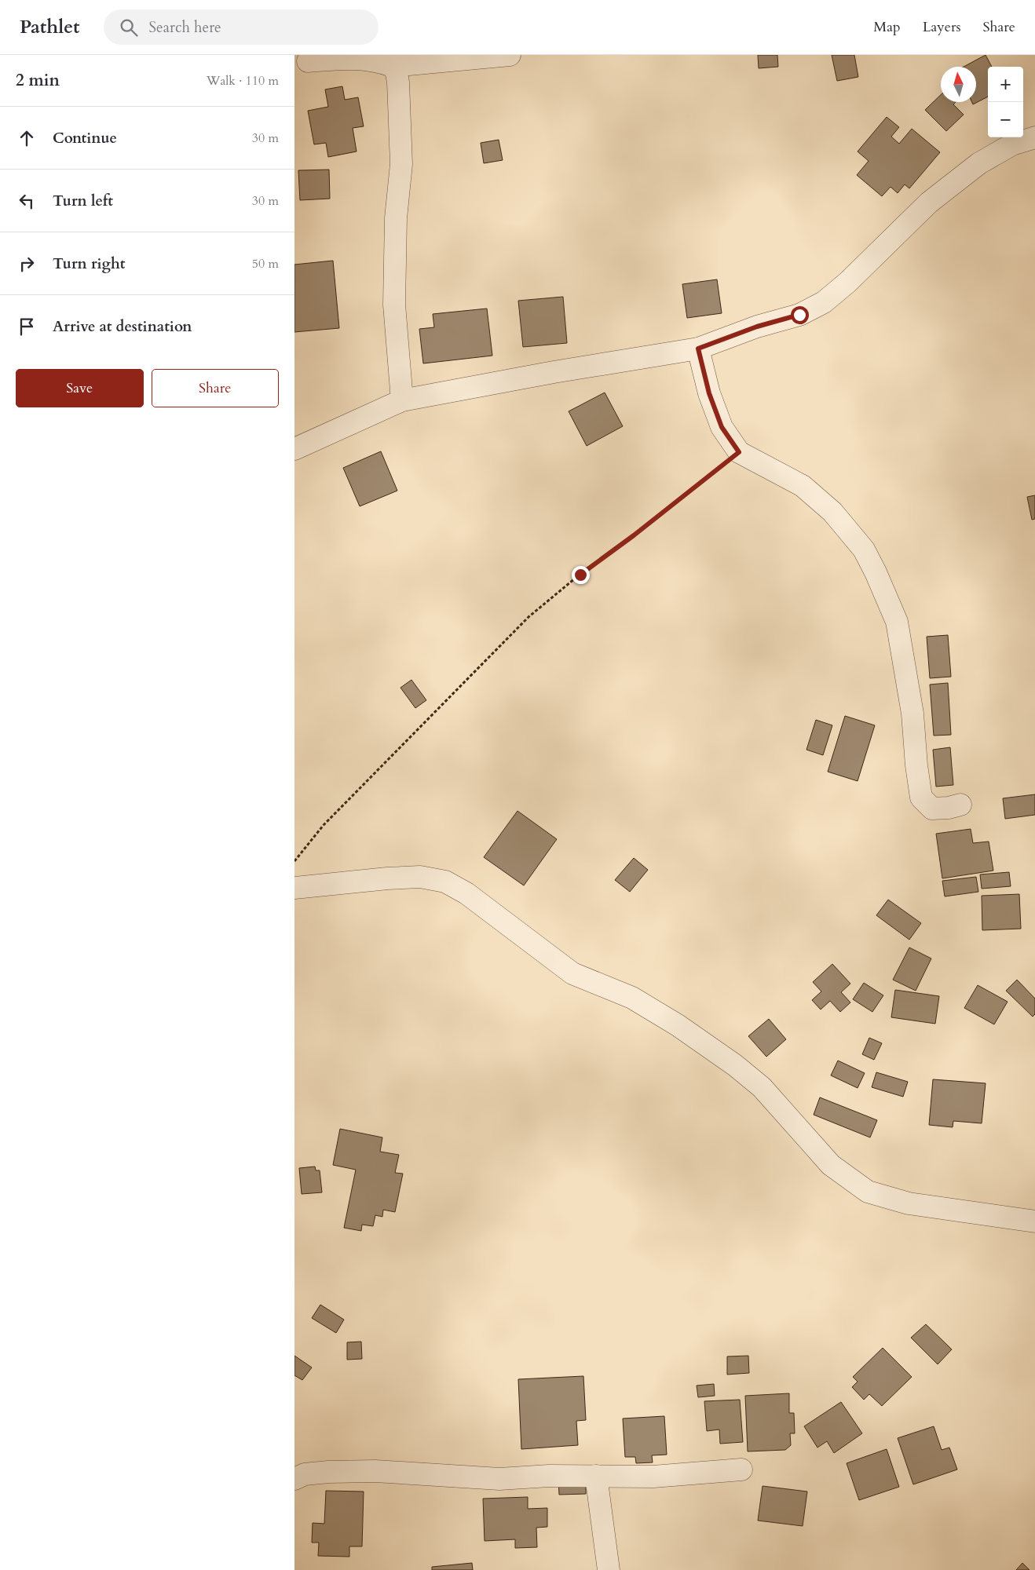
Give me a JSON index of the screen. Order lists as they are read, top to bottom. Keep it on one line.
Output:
{"north":"top","page":{"header":"Pathlet","search":"Search here","nav":["Map","Layers","Share"],"heading":["2 min","Walk · 110 m"],"map_buttons":["+","−"],"list":[["Continue","30 m"],["Turn left","30 m"],["Turn right","50 m"],"Arrive at destination"],"buttons":["Save","Share"]}}
